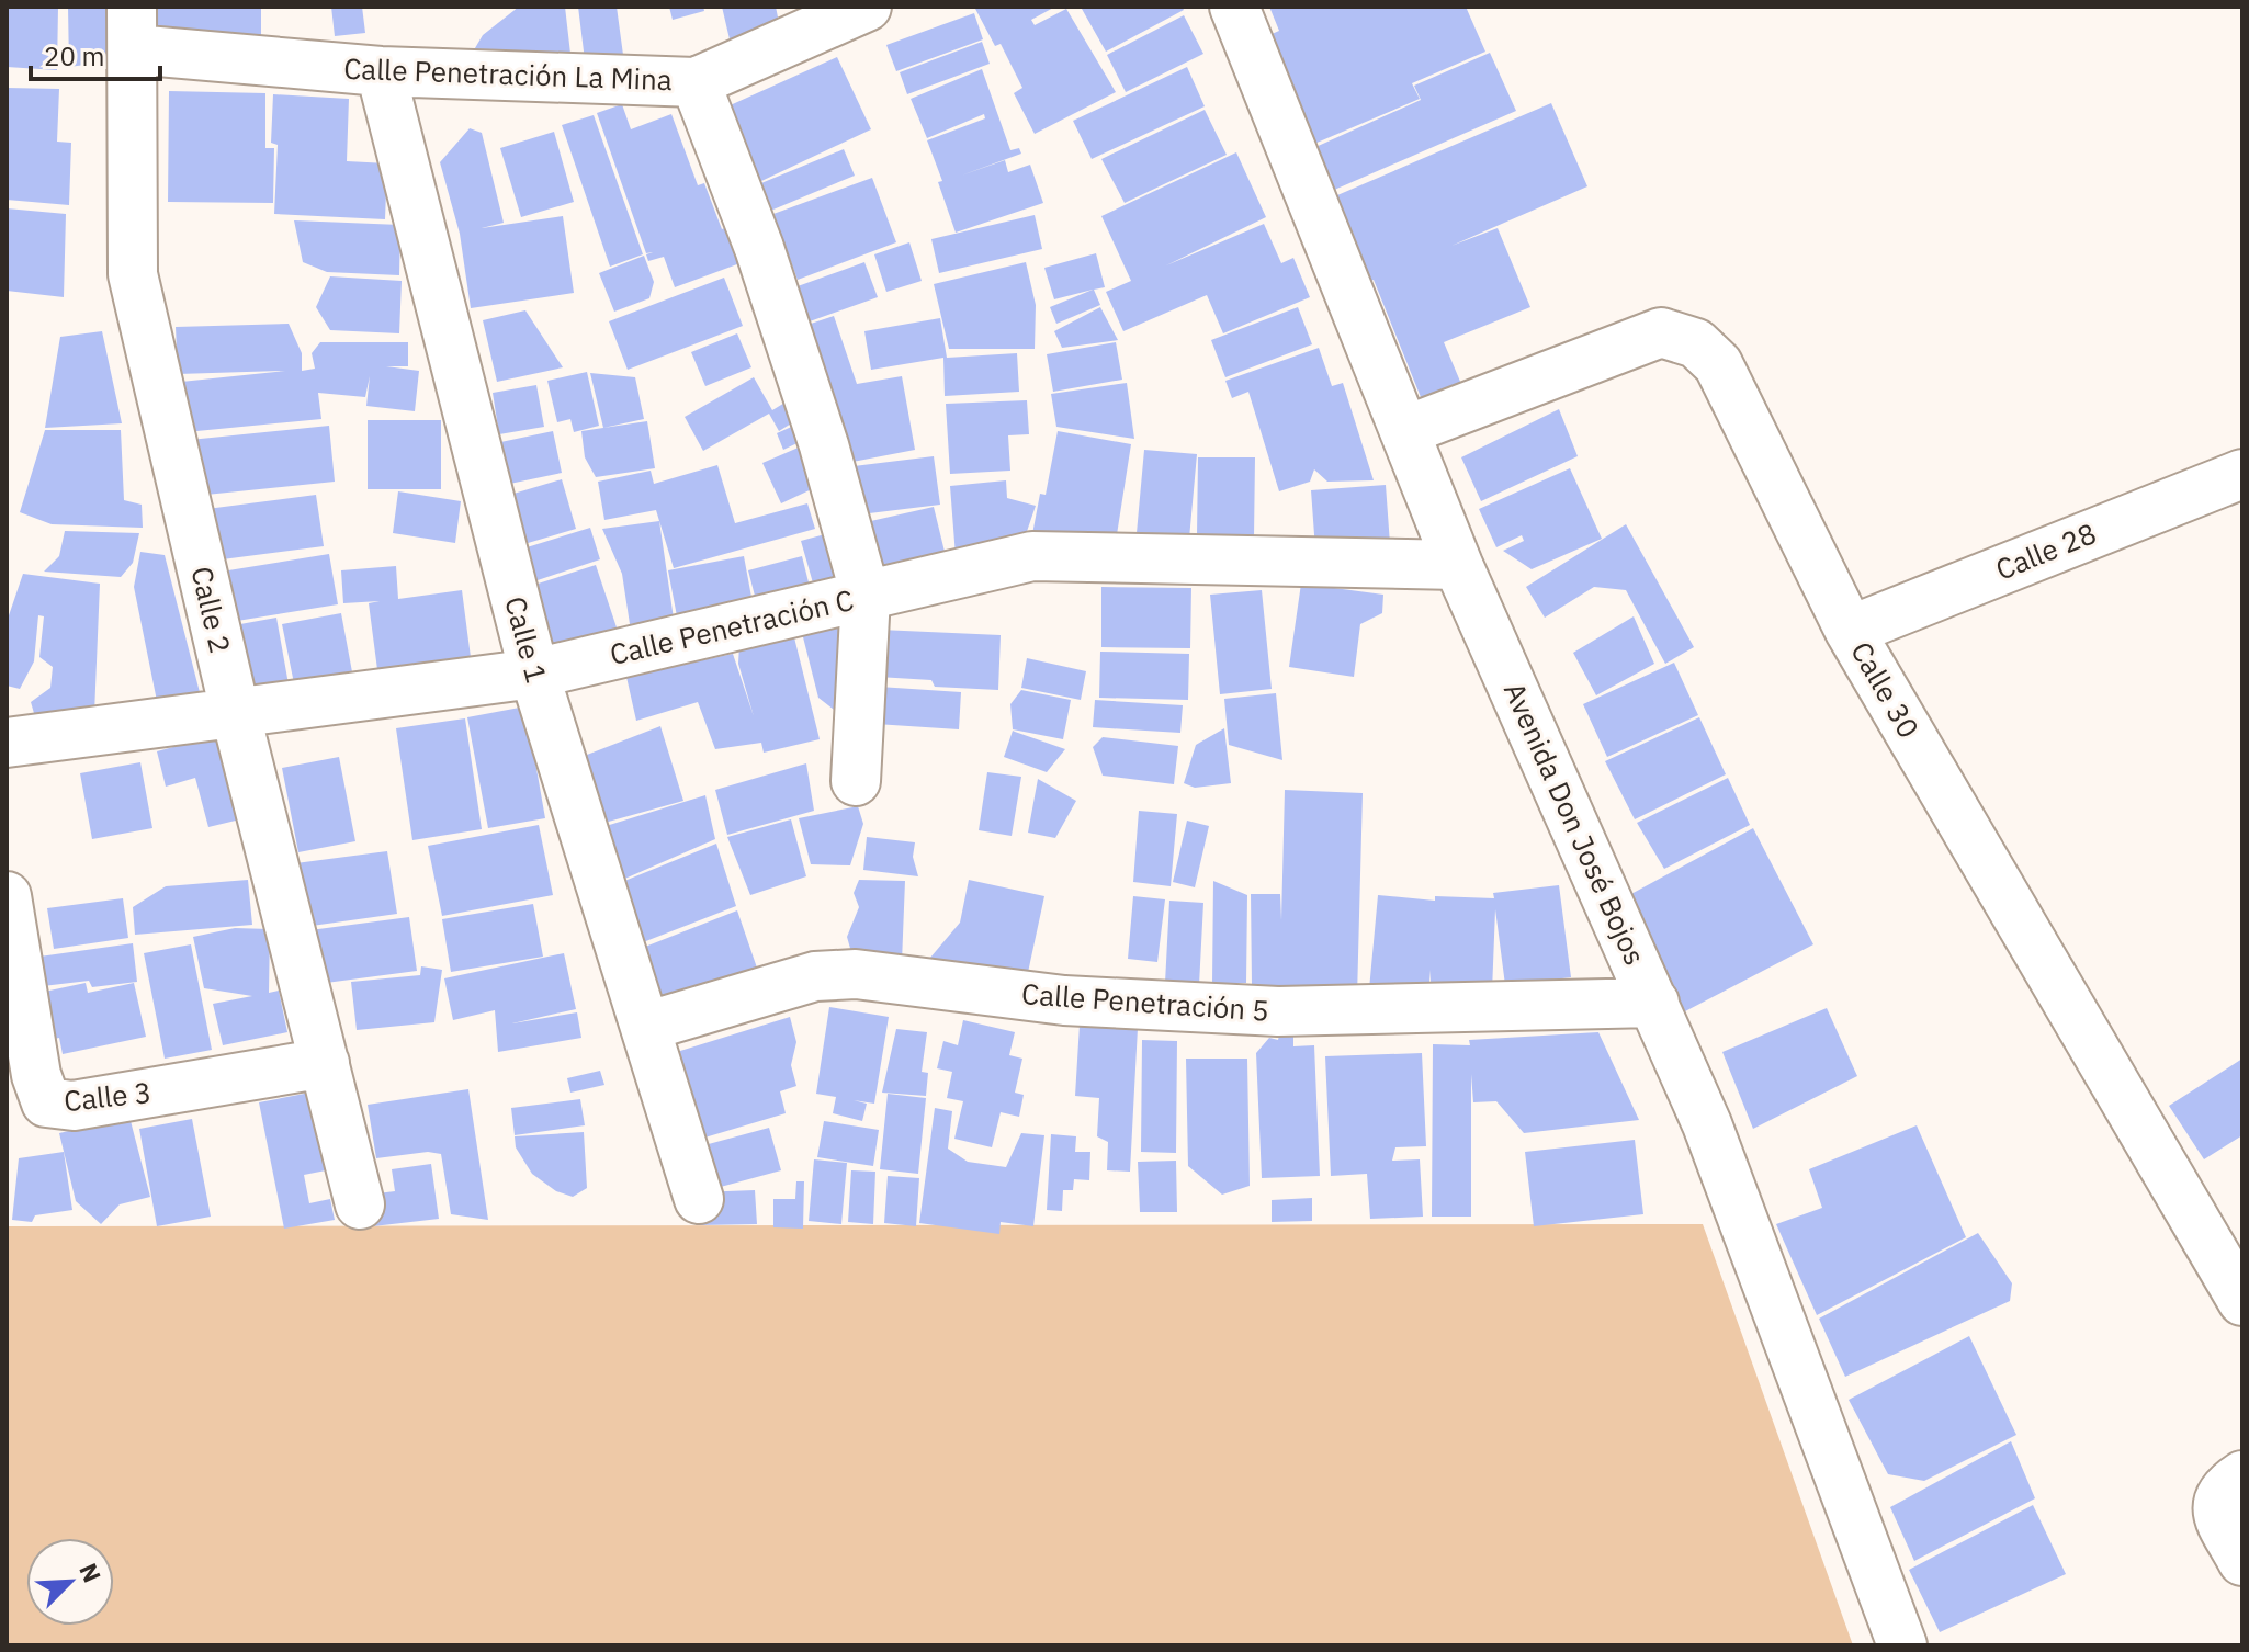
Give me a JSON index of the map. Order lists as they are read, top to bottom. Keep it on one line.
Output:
{"streets":{"street":["Calle Penetración La Mina","Calle 28","Calle 2","Calle Penetración C","Calle 1","Calle 30","Avenida Don José Bojos","Calle Penetración 5","Calle 3"]},"crossings":[["Calle Penetración La Mina","Calle 2"],["Calle Penetración La Mina","Calle 1"],["Calle 28","Calle 30"],["Calle 2","Calle Penetración C"],["Calle 2","Calle 3"],["Calle Penetración C","Calle 1"],["Calle Penetración C","Avenida Don José Bojos"],["Calle 1","Calle Penetración 5"],["Calle 30","Avenida Don José Bojos"],["Avenida Don José Bojos","Calle Penetración 5"]],"scale_bar":"20 m","north":"top right"}
